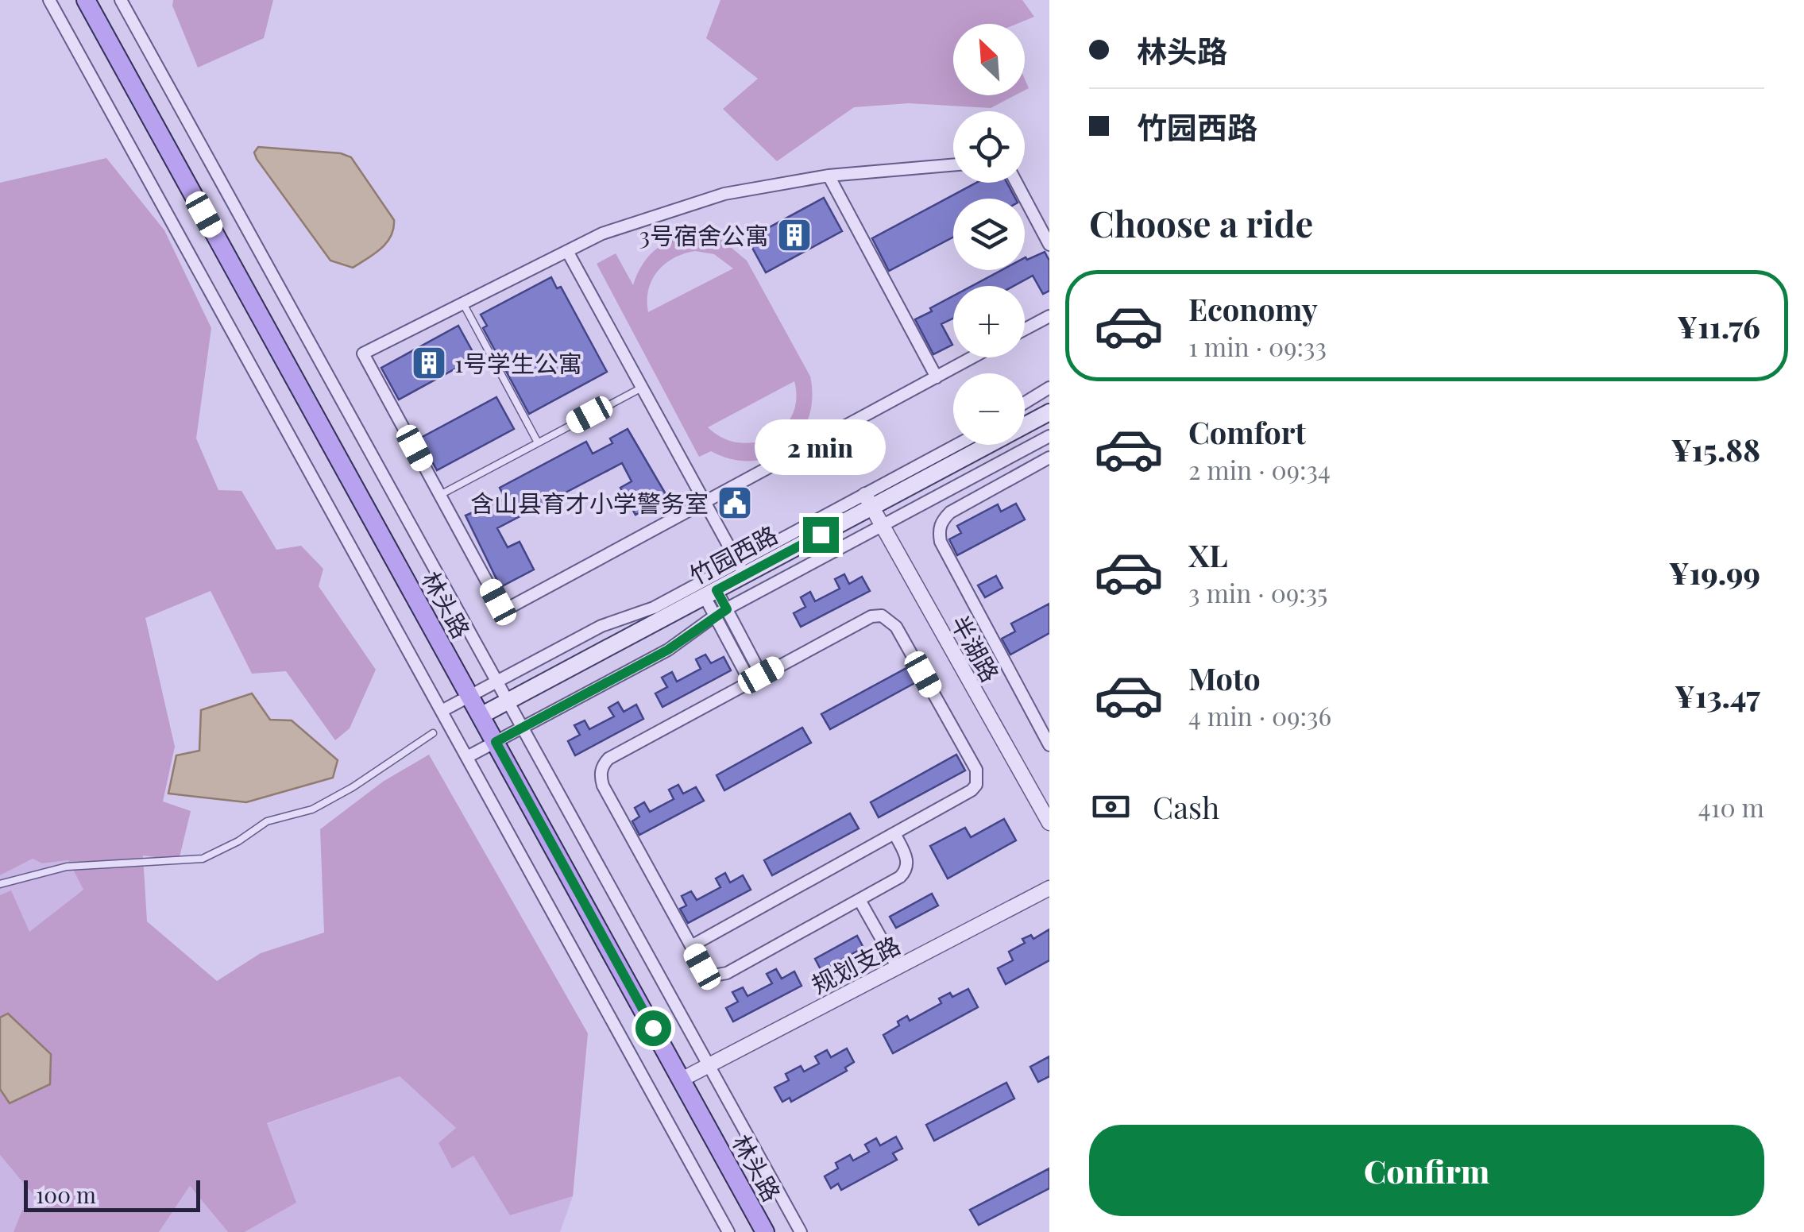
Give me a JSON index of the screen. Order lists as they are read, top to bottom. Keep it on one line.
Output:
{"streets":{"main road":["竹园西路","林头路"],"street":["半湖路","规划支路"]},"crossings":[["竹园西路","林头路"],["竹园西路","半湖路"],["林头路","规划支路"]],"places":{"building":["3号宿舍公寓","1号学生公寓"],"public building":["含山县育才小学警务室"]},"scale_bar":"100 m","north":"top left","page":{"banner":["林头路","竹园西路"],"map_buttons":["+","−"],"heading":"Choose a ride","list":[{"name":"Economy","note":"1 min · 09:33","value":"¥11.76"},{"name":"Comfort","note":"2 min · 09:34","value":"¥15.88"},{"name":"XL","note":"3 min · 09:35","value":"¥19.99"},{"name":"Moto","note":"4 min · 09:36","value":"¥13.47"}],"bubble":"2 min","pay":["Cash","410 m"],"buttons":"Confirm","scale":"100 m"}}
